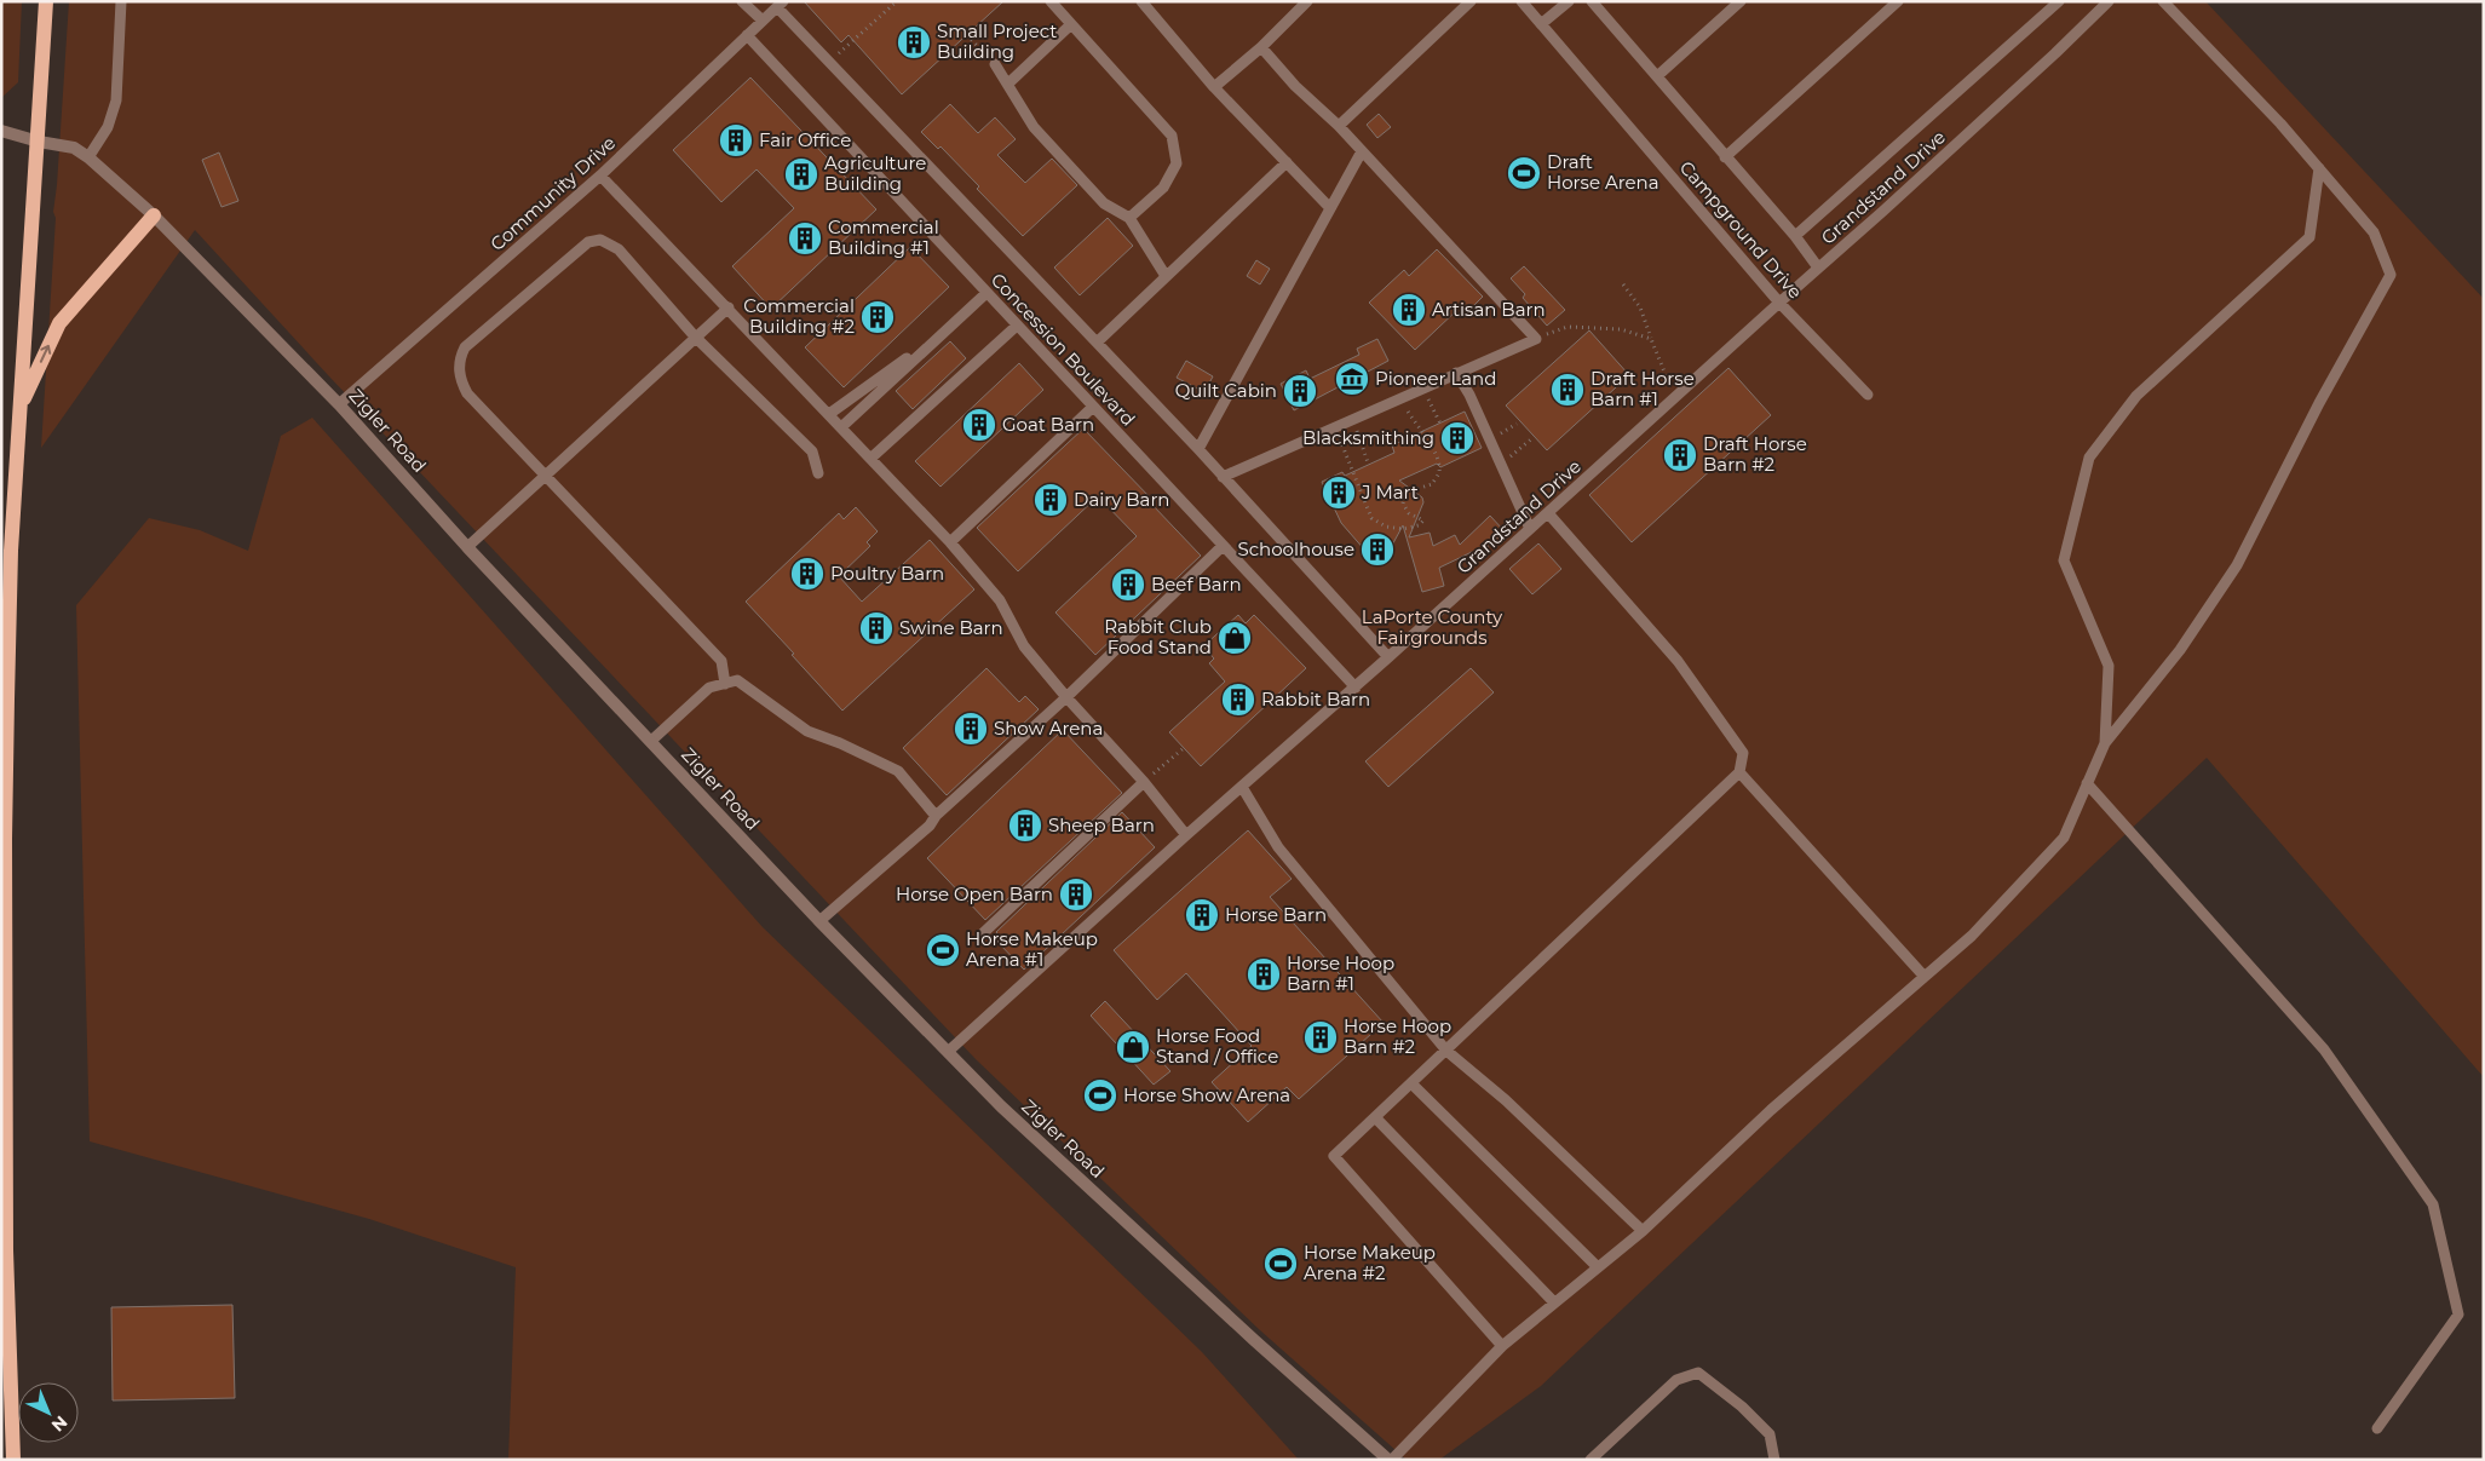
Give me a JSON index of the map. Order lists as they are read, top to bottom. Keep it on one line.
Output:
{"streets":{"street":["Zigler Road"],"lane":["Grandstand Drive","Community Drive","Campground Drive","Concession Boulevard"]},"crossings":[["Grandstand Drive","Campground Drive"],["Grandstand Drive","Concession Boulevard"],["Grandstand Drive","Zigler Road"],["Community Drive","Concession Boulevard"],["Community Drive","Zigler Road"]],"parks":["LaPorte County Fairgrounds"],"places":{"building":["Small Project Building","Fair Office","Agriculture Building","Commercial Building #1","Artisan Barn","Commercial Building #2","Draft Horse Barn #1","Quilt Cabin","Goat Barn","Blacksmithing","Draft Horse Barn #2","J Mart","Dairy Barn","Schoolhouse","Poultry Barn","Beef Barn","Swine Barn","Rabbit Barn","Show Arena","Sheep Barn","Horse Open Barn","Horse Barn","Horse Hoop Barn #1","Horse Hoop Barn #2"],"sports":["Draft Horse Arena","Horse Makeup Arena #1","Horse Show Arena","Horse Makeup Arena #2"],"museum":["Pioneer Land"],"shop":["Rabbit Club Food Stand","Horse Food Stand / Office"]},"north":"bottom right"}
